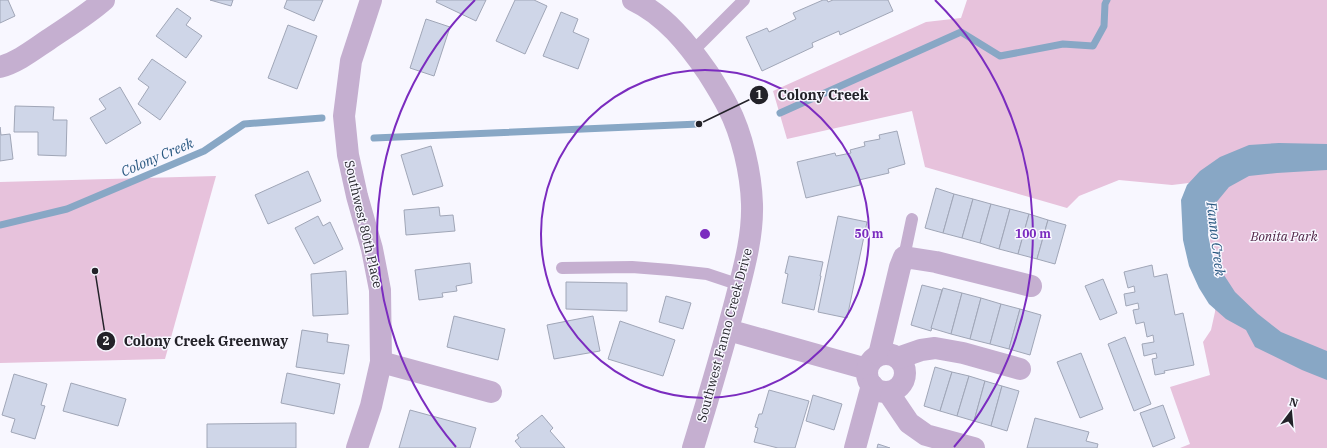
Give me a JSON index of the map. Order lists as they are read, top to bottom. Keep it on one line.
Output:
{"streets":{"street":["Southwest 80th Place","Southwest Fanno Creek Drive"]},"water":["Colony Creek","Fanno Creek"],"parks":["Bonita Park"],"places":["Colony Creek","Colony Creek Greenway"],"north":"top","rings":["50 m","100 m"]}
